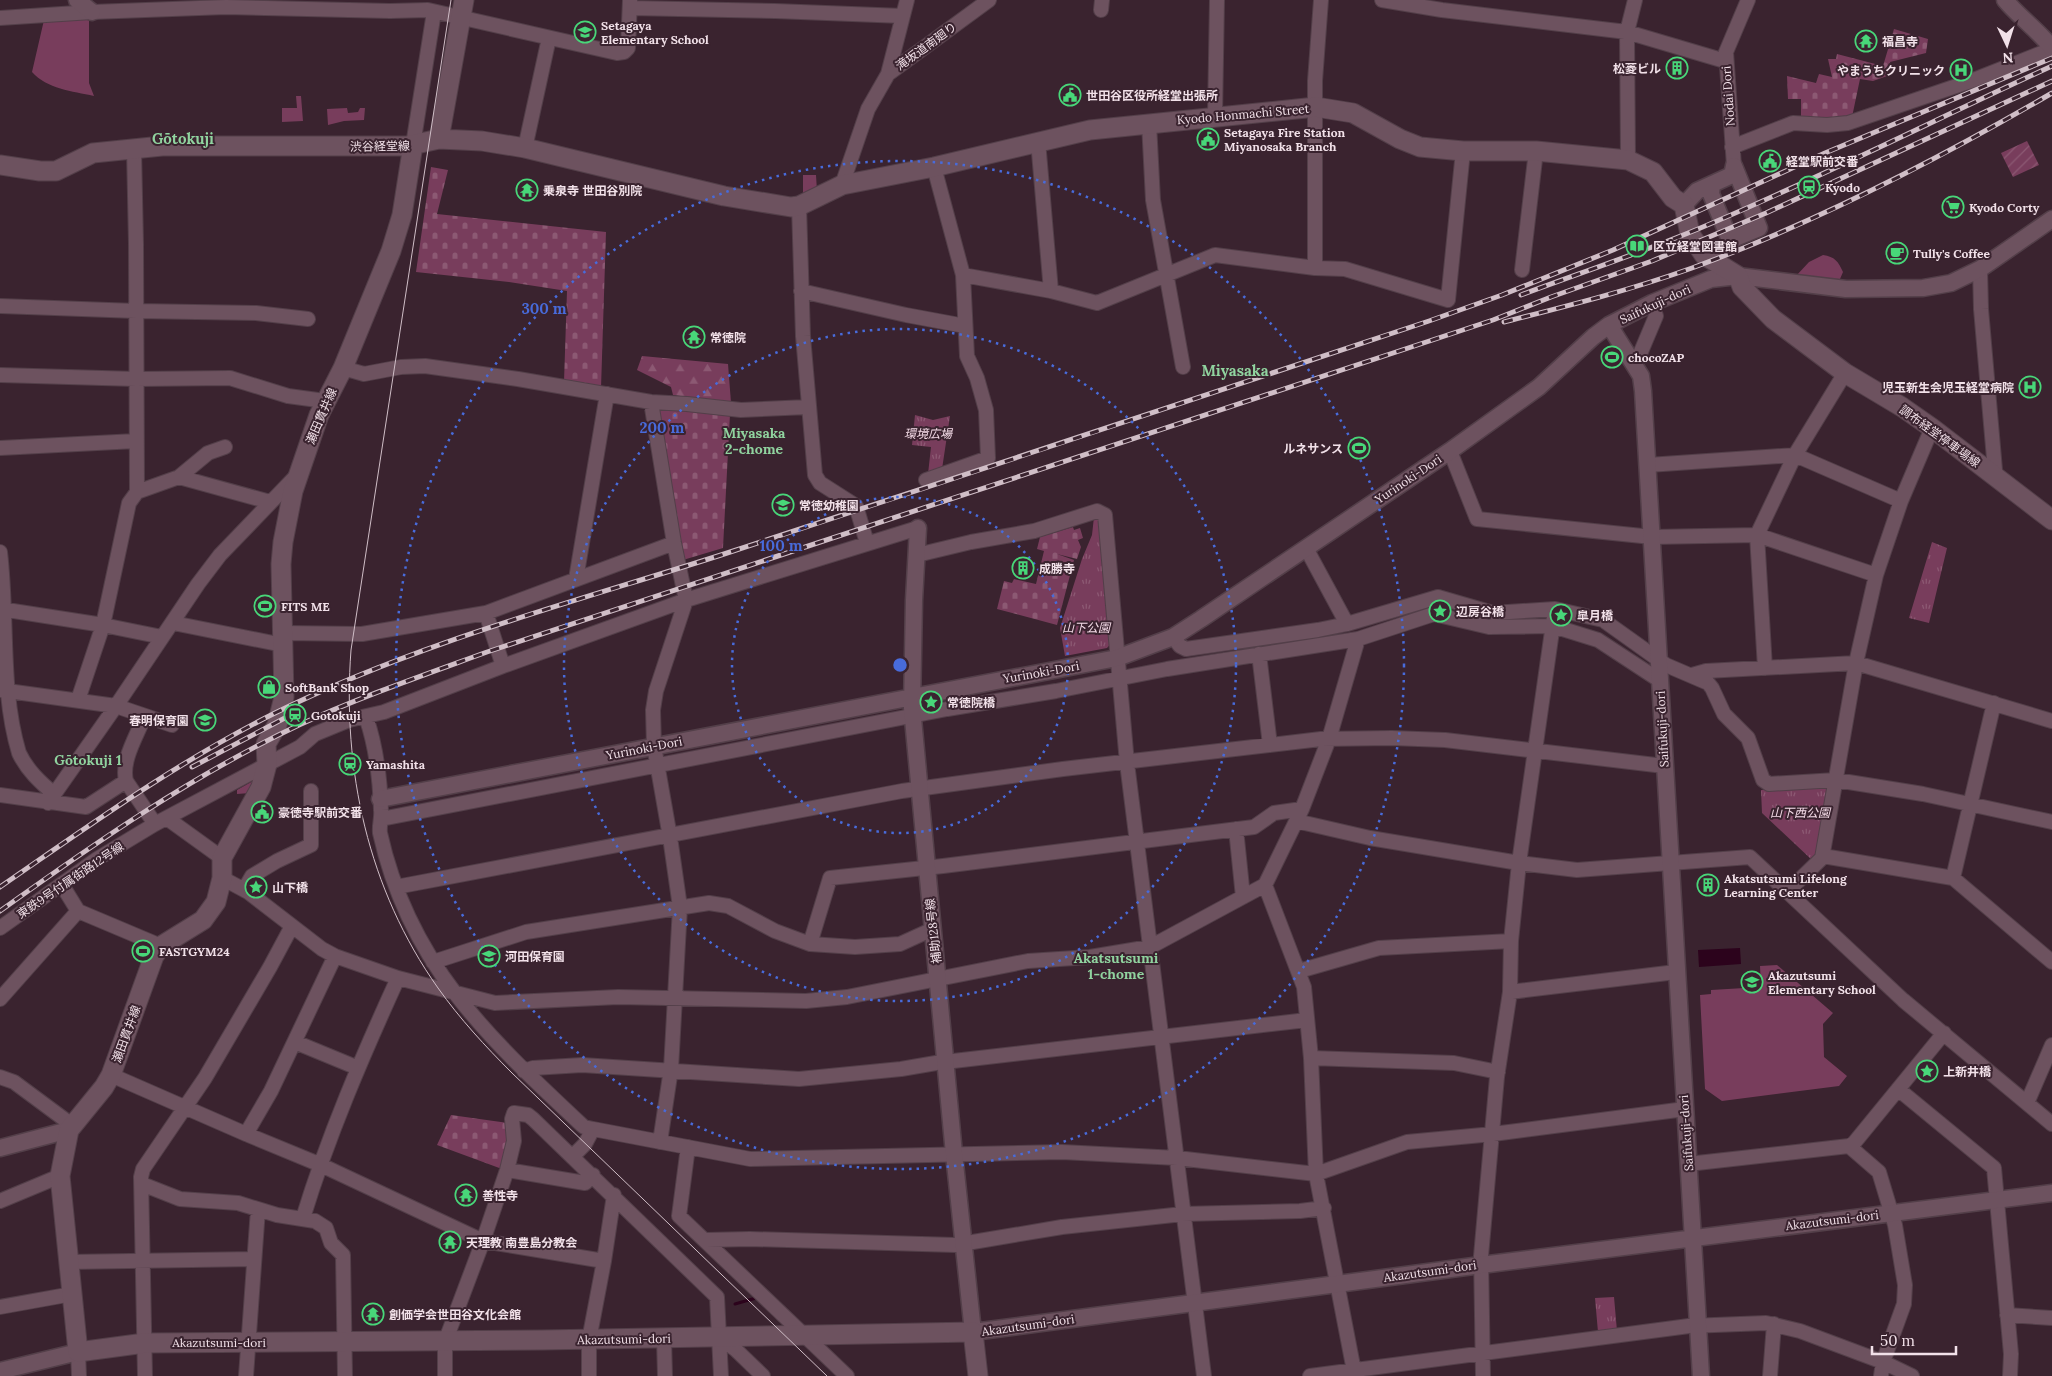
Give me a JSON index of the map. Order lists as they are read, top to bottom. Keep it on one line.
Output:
{"streets":{"main road":["Kyodo Honmachi Street","渋谷経堂線","瀬田貫井線","調布経堂停車場線","Akazutsumi-dori"],"street":["滝坂道南廻り","Nodai Dori","Saifukuji-dori","Yurinoki-Dori","東鉄9号付属街路12号線","補助128号線"]},"crossings":[["滝坂道南廻り","Kyodo Honmachi Street"],["渋谷経堂線","瀬田貫井線"],["Saifukuji-dori","調布経堂停車場線"],["Saifukuji-dori","Yurinoki-Dori"],["Saifukuji-dori","Akazutsumi-dori"],["瀬田貫井線","東鉄9号付属街路12号線"],["瀬田貫井線","Akazutsumi-dori"],["Yurinoki-Dori","補助128号線"],["東鉄9号付属街路12号線","補助128号線"],["補助128号線","Akazutsumi-dori"]],"districts":["Gōtokuji","Miyasaka","Miyasaka 2-chome","Gōtokuji 1","Akatsutsumi 1-chome"],"parks":["環境広場","山下公園","山下西公園"],"places":{"school or university":["Setagaya Elementary School","常徳幼稚園","春明保育園","河田保育園","Akazutsumi Elementary School"],"temple":["福昌寺","乗泉寺 世田谷別院","常徳院","善性寺","天理教 南豊島分教会","創価学会世田谷文化会館"],"building":["松菱ビル","成勝寺","Akatsutsumi Lifelong Learning Center"],"hospital":["やまうちクリニック","児玉新生会児玉経堂病院"],"public building":["世田谷区役所経堂出張所","Setagaya Fire Station Miyanosaka Branch","経堂駅前交番","豪徳寺駅前交番"],"station":["Kyodo","Gotokuji","Yamashita"],"supermarket":["Kyodo Corty"],"library":["区立経堂図書館"],"cafe":["Tully's Coffee"],"sports":["chocoZAP","ルネサンス","FITS ME","FASTGYM24"],"place":["辺房谷橋","皐月橋","常徳院橋","山下橋","上新井橋"],"shop":["SoftBank Shop"]},"scale_bar":"50 m","north":"bottom","rings":["300 m","200 m","100 m"]}
